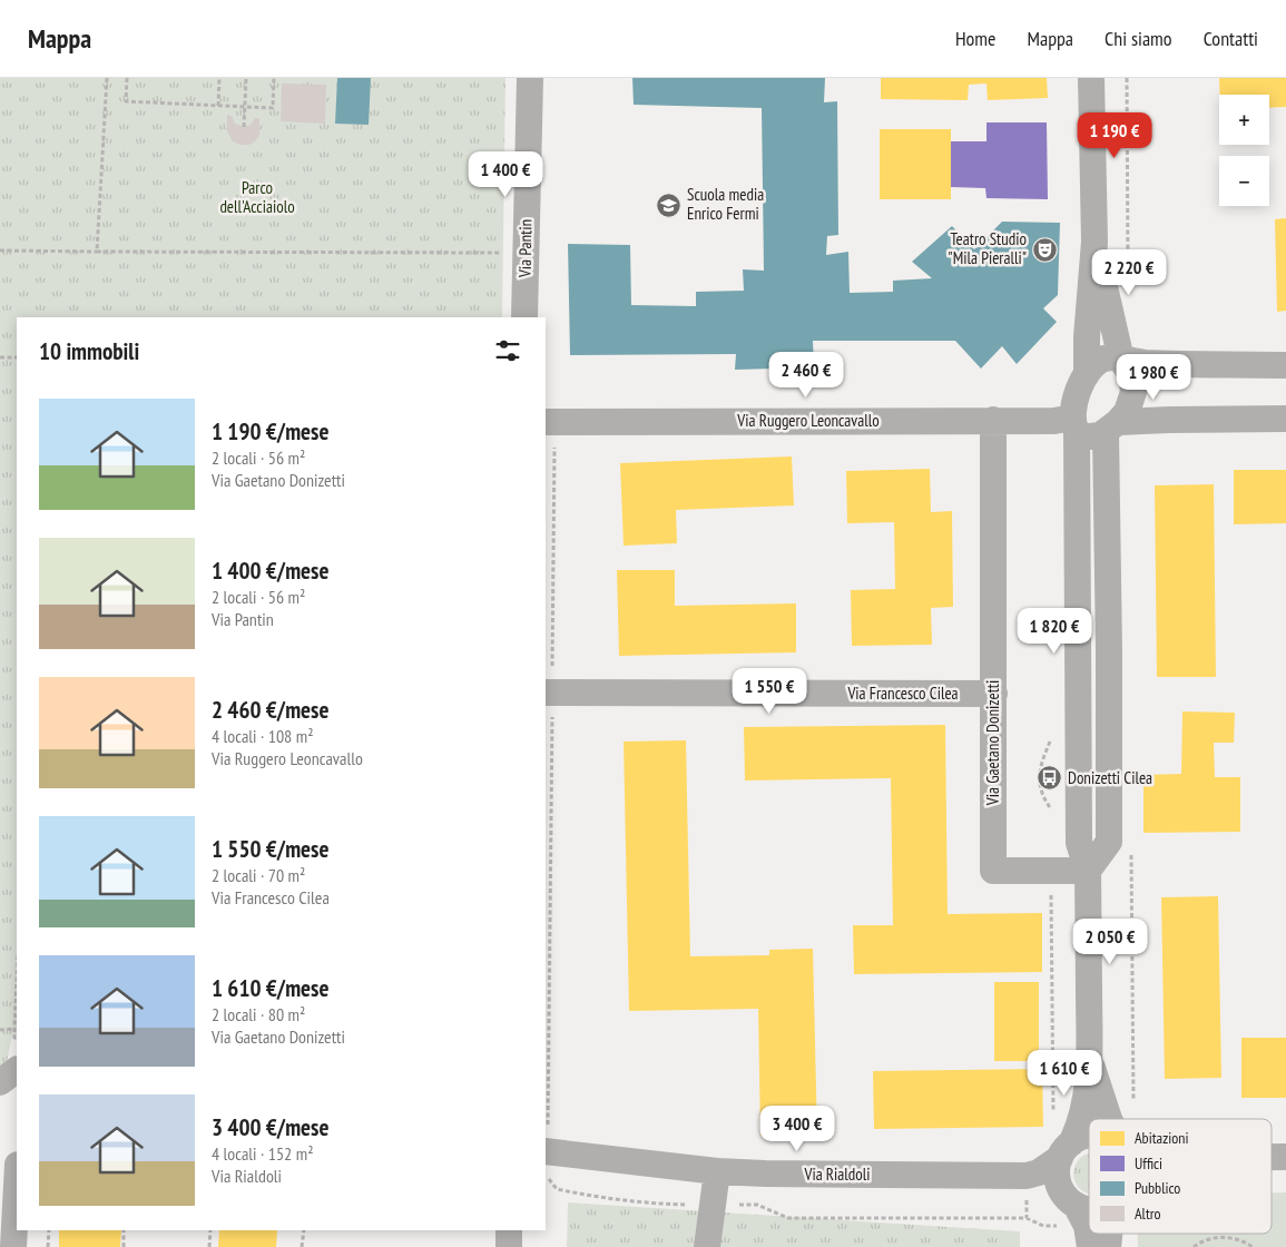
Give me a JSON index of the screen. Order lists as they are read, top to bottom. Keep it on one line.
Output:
{"streets":{"street":["Via Pantin","Via Ruggero Leoncavallo","Via Francesco Cilea","Via Gaetano Donizetti","Via Rialdoli"]},"crossings":[["Via Ruggero Leoncavallo","Via Gaetano Donizetti"],["Via Francesco Cilea","Via Gaetano Donizetti"]],"parks":["Parco dell'Acciaiolo"],"places":{"school or university":["Scuola media Enrico Fermi"],"theatre":["Teatro Studio \"Mila Pieralli\""],"bus stop":["Donizetti Cilea"]},"legend":["Abitazioni","Uffici","Pubblico","Altro"],"page":{"header":"Mappa","nav":["Home","Mappa","Chi siamo","Contatti"],"map_buttons":["+","−"],"price":["1 190 €","1 400 €","2 220 €","2 460 €","1 980 €","1 820 €","1 550 €","2 050 €","1 610 €","3 400 €"],"heading":"10 immobili","list":[{"name":"1 190 €/mese","note":"2 locali · 56 m² · Via Gaetano Donizetti"},{"name":"1 400 €/mese","note":"2 locali · 56 m² · Via Pantin"},{"name":"2 460 €/mese","note":"4 locali · 108 m² · Via Ruggero Leoncavallo"},{"name":"1 550 €/mese","note":"2 locali · 70 m² · Via Francesco Cilea"},{"name":"1 610 €/mese","note":"2 locali · 80 m² · Via Gaetano Donizetti"},{"name":"3 400 €/mese","note":"4 locali · 152 m² · Via Rialdoli"}]}}
